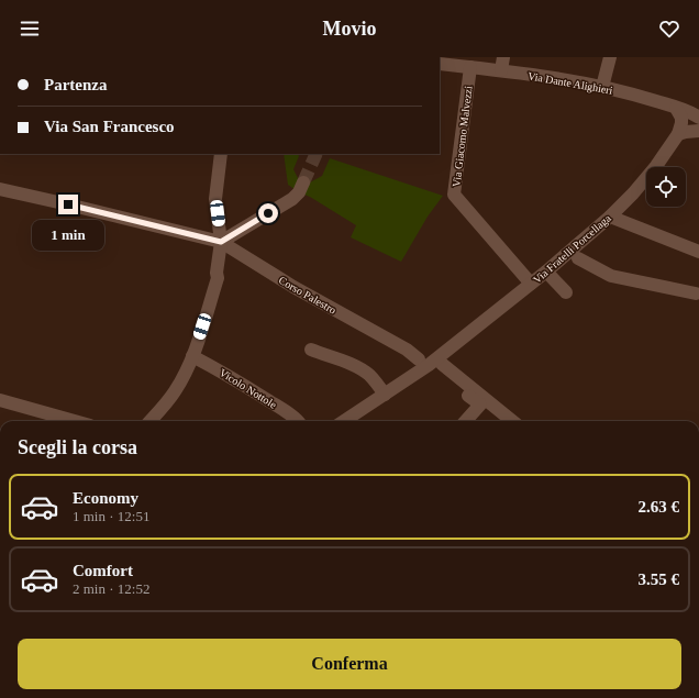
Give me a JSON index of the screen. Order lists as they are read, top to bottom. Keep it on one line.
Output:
{"streets":{"street":["Via Dante Alighieri","Via Giacomo Malvezzi","Via Fratelli Porcellaga","Corso Palestro","Vicolo Nottole"]},"crossings":[["Via Dante Alighieri","Via Giacomo Malvezzi"],["Via Giacomo Malvezzi","Via Fratelli Porcellaga"],["Via Fratelli Porcellaga","Corso Palestro"]],"page":{"header":"Movio","banner":["Partenza","Via San Francesco"],"bubble":"1 min","heading":"Scegli la corsa","list":[{"name":"Economy","note":"1 min · 12:51","value":"2.63 €"},{"name":"Comfort","note":"2 min · 12:52","value":"3.55 €"}],"buttons":"Conferma"}}
